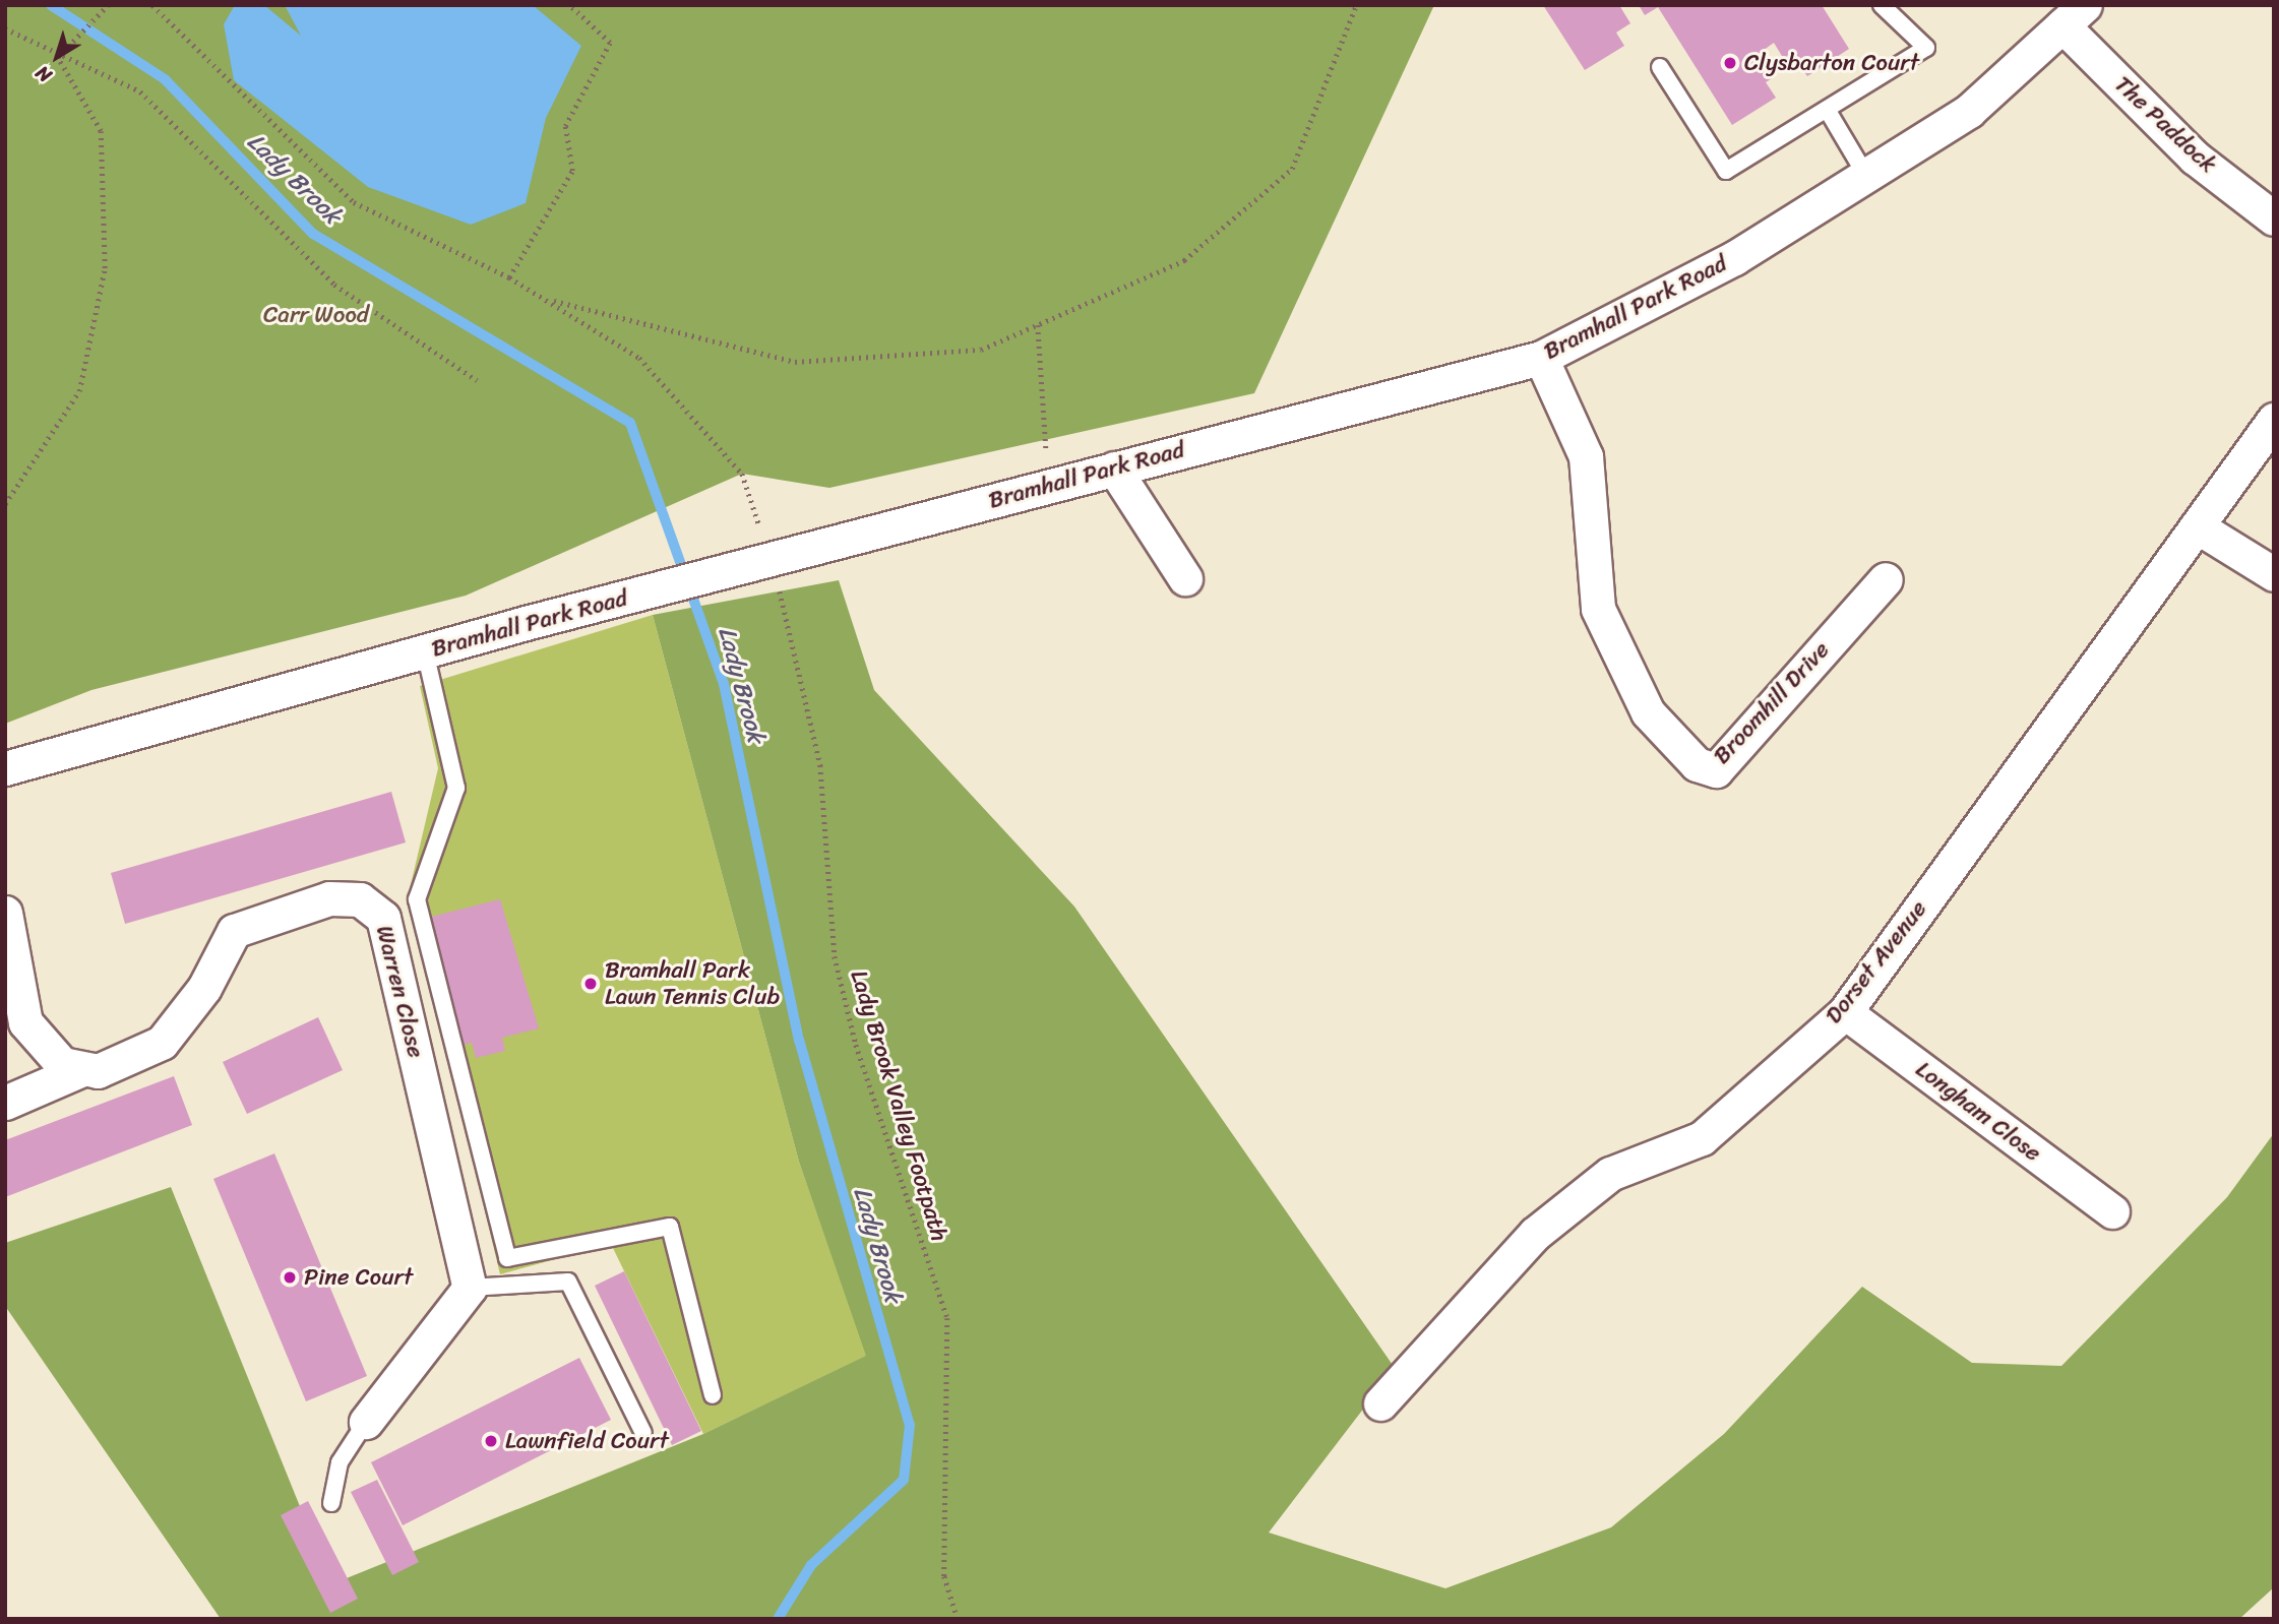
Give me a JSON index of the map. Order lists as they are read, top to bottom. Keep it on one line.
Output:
{"streets":{"street":["The Paddock","Bramhall Park Road","Broomhill Drive","Dorset Avenue","Warren Close","Longham Close"],"path":["Lady Brook Valley Footpath"]},"crossings":[["The Paddock","Bramhall Park Road"],["Bramhall Park Road","Broomhill Drive"],["Dorset Avenue","Longham Close"]],"water":["Lady Brook"],"parks":["Carr Wood"],"places":["Clysbarton Court","Bramhall Park Lawn Tennis Club","Pine Court","Lawnfield Court"],"north":"bottom left"}
